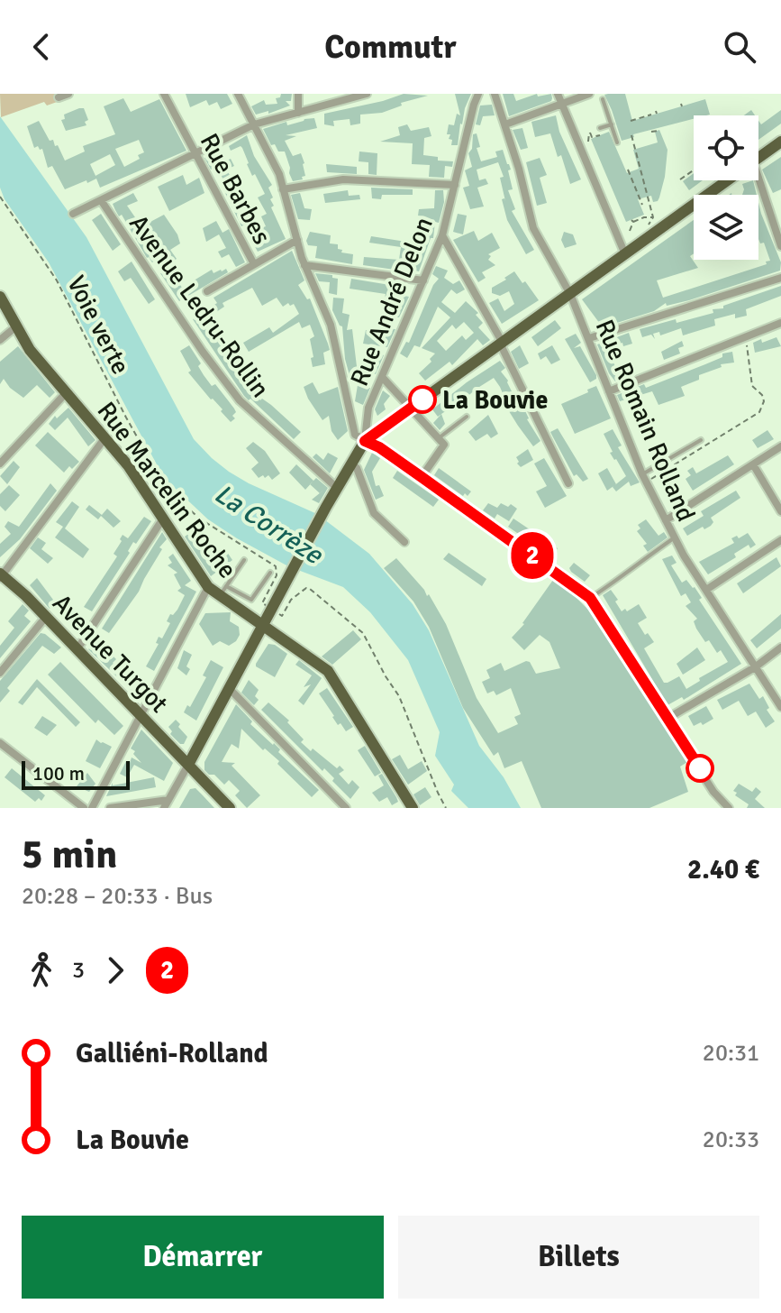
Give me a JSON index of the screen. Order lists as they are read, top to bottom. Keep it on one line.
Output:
{"streets":{"main road":["Rue Marcelin Roche","Avenue Turgot"],"street":["Rue Barbes","Rue André Delon","Avenue Ledru-Rollin","Rue Romain Rolland"],"path":["Voie verte"]},"water":["La Corrèze"],"places":["La Bouvie"],"lines":["bus line 2"],"scale_bar":"100 m","page":{"header":"Commutr","on_map":"2","scale":"100 m","heading":["5 min","20:28 – 20:33 · Bus","2.40 €"],"legs":["3","2"],"list":[{"name":"Galliéni-Rolland","value":"20:31"},{"name":"La Bouvie","value":"20:33"}],"buttons":["Démarrer","Billets"]}}
